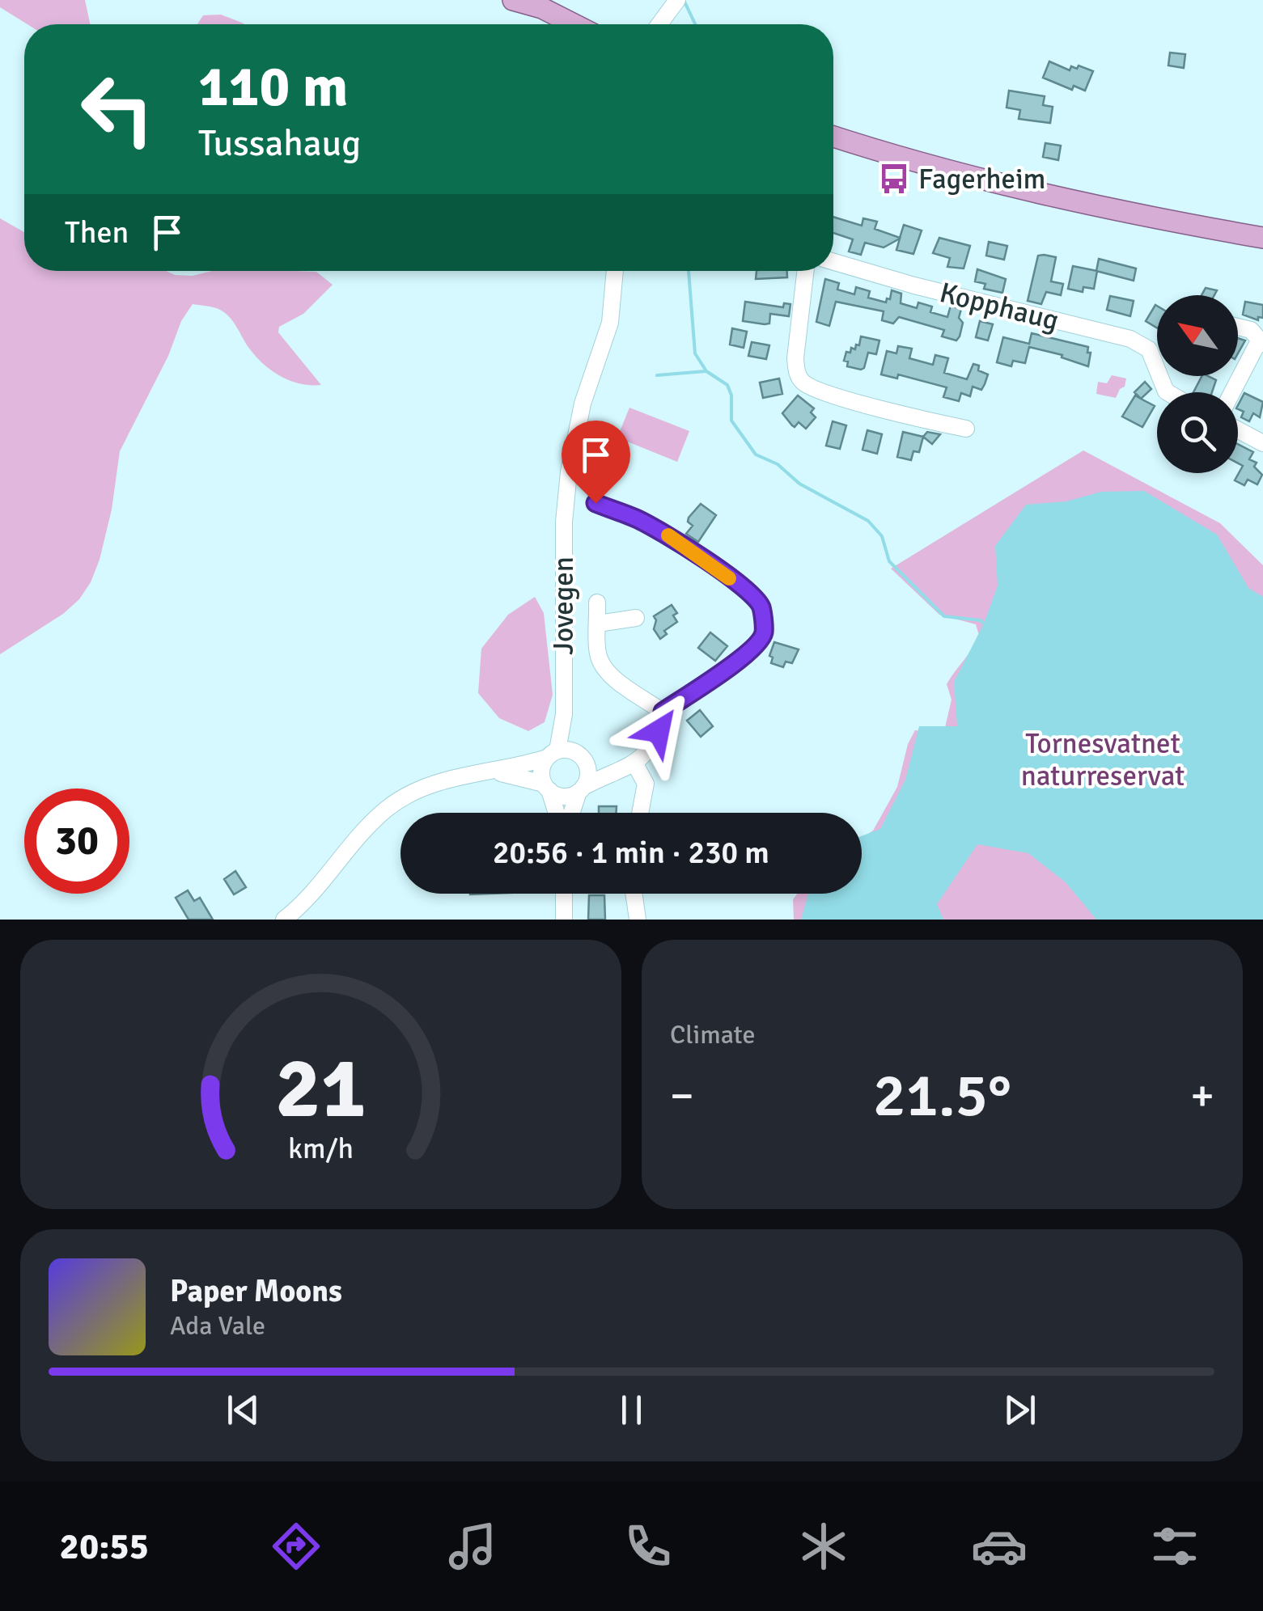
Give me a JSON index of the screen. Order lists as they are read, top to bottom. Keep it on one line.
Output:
{"streets":{"street":["Kopphaug","Jovegen"]},"parks":["Tornesvatnet naturreservat"],"places":{"bus stop":["Fagerheim"]},"north":"top left","page":{"turn":["110 m","Tussahaug"],"then":"Then","limit":"30","trip":"20:56 · 1 min · 230 m","tile":"Climate","heat":["−","21.5°","+"],"song":["Paper Moons","Ada Vale"],"tabs":"20:55","gauge":["21","km/h"]}}
